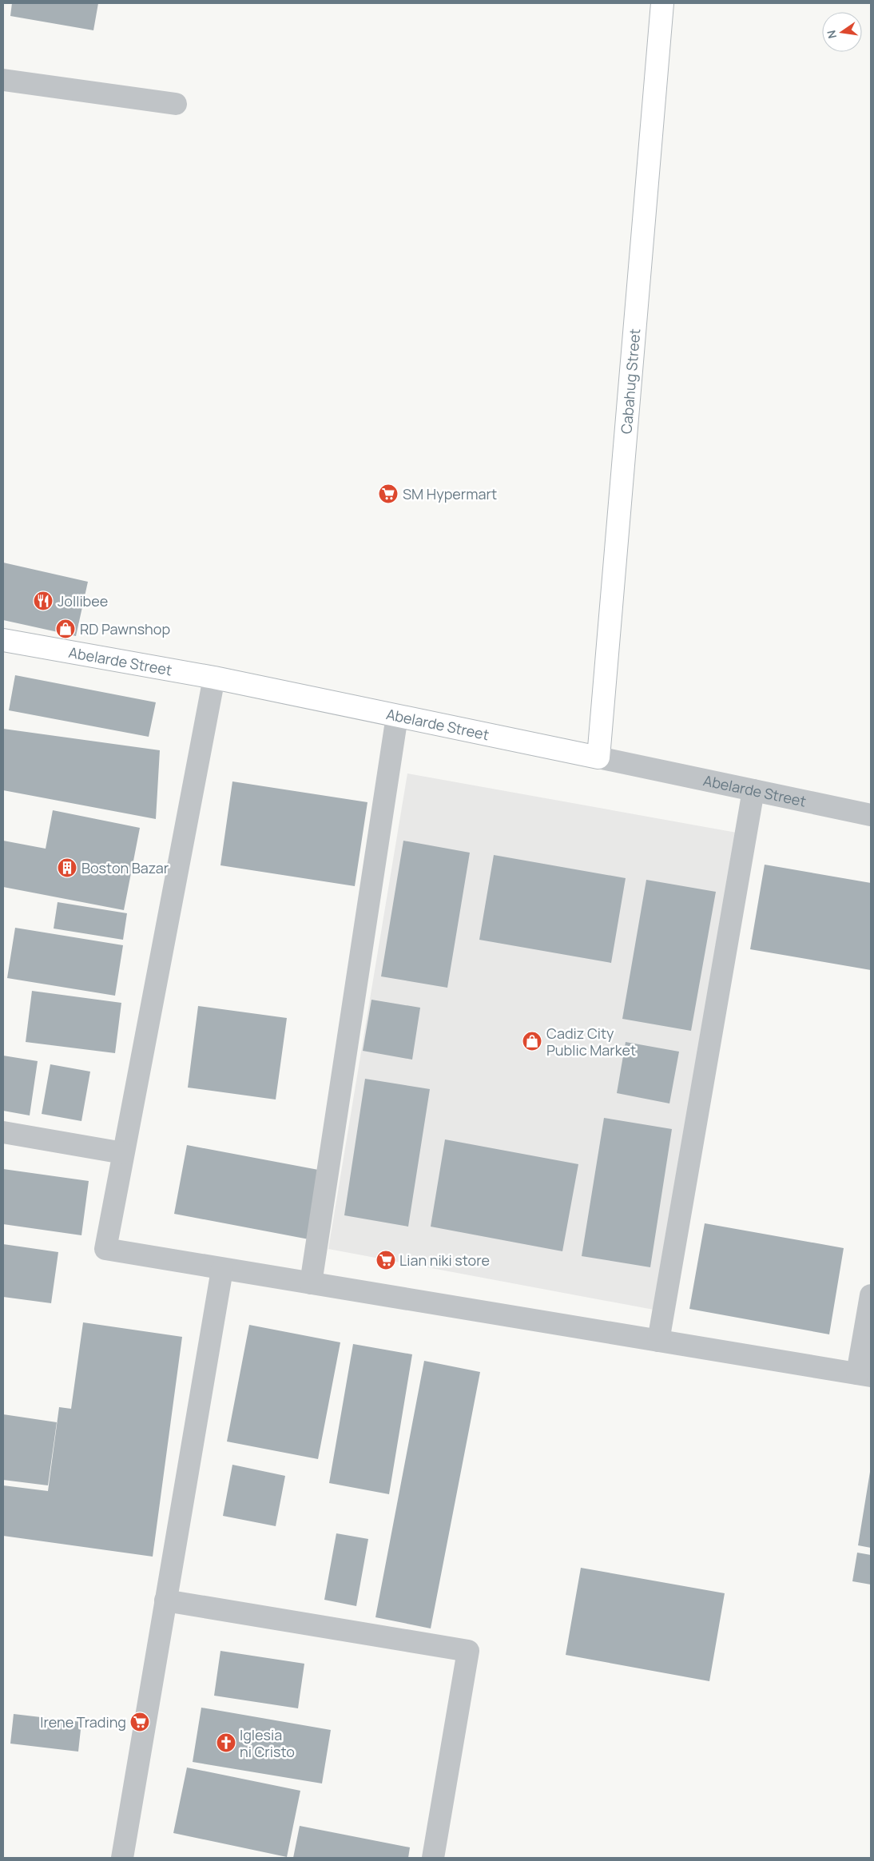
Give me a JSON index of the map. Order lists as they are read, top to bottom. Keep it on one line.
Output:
{"streets":{"main road":["Cabahug Street","Abelarde Street"]},"crossings":[["Cabahug Street","Abelarde Street"]],"places":{"supermarket":["SM Hypermart","Lian niki store","Irene Trading"],"restaurant":["Jollibee"],"shop":["RD Pawnshop","Cadiz City Public Market"],"building":["Boston Bazar"],"church":["Iglesia ni Cristo"]},"north":"left"}
